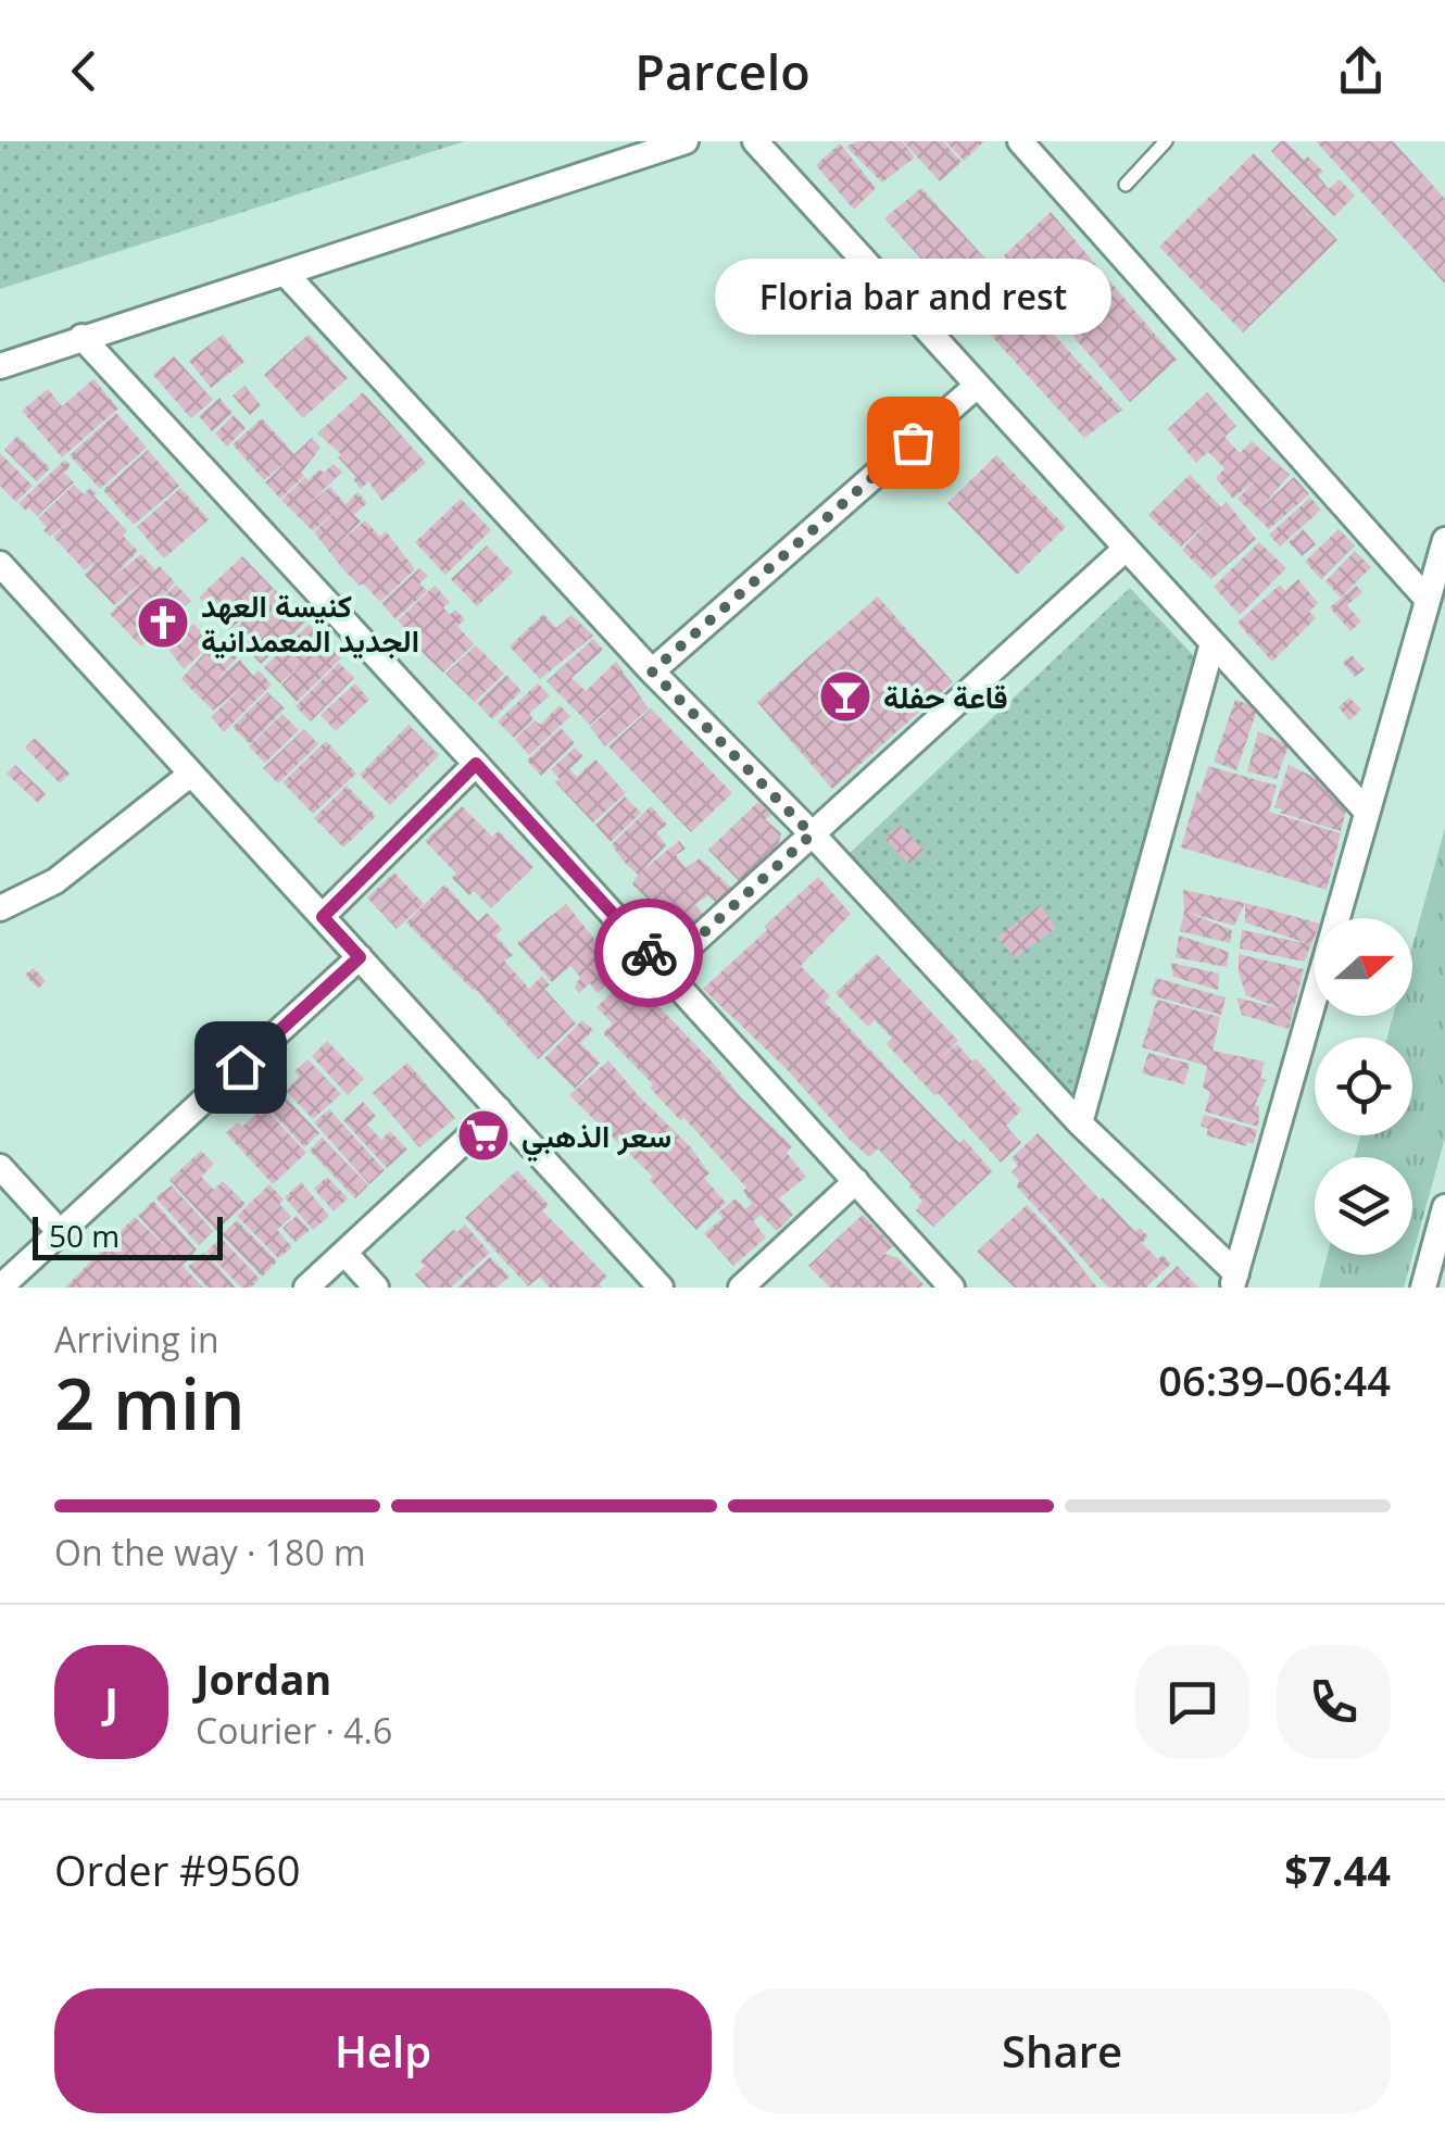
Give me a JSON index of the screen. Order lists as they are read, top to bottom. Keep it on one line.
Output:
{"places":{"other":["Floria bar and rest"],"church":["كنيسة العهد الجديد المعمدانية"],"bar":["قاعة حفلة"],"supermarket":["سعر الذهبي"]},"scale_bar":"50 m","north":"right","page":{"header":"Parcelo","bubble":"Floria bar and rest","scale":"50 m","heading":["2 min","Arriving in","06:39–06:44"],"panel":["Jordan","Courier · 4.6","Order #9560","$7.44"],"bar":"On the way · 180 m","round":"J","buttons":["Help","Share"]}}
